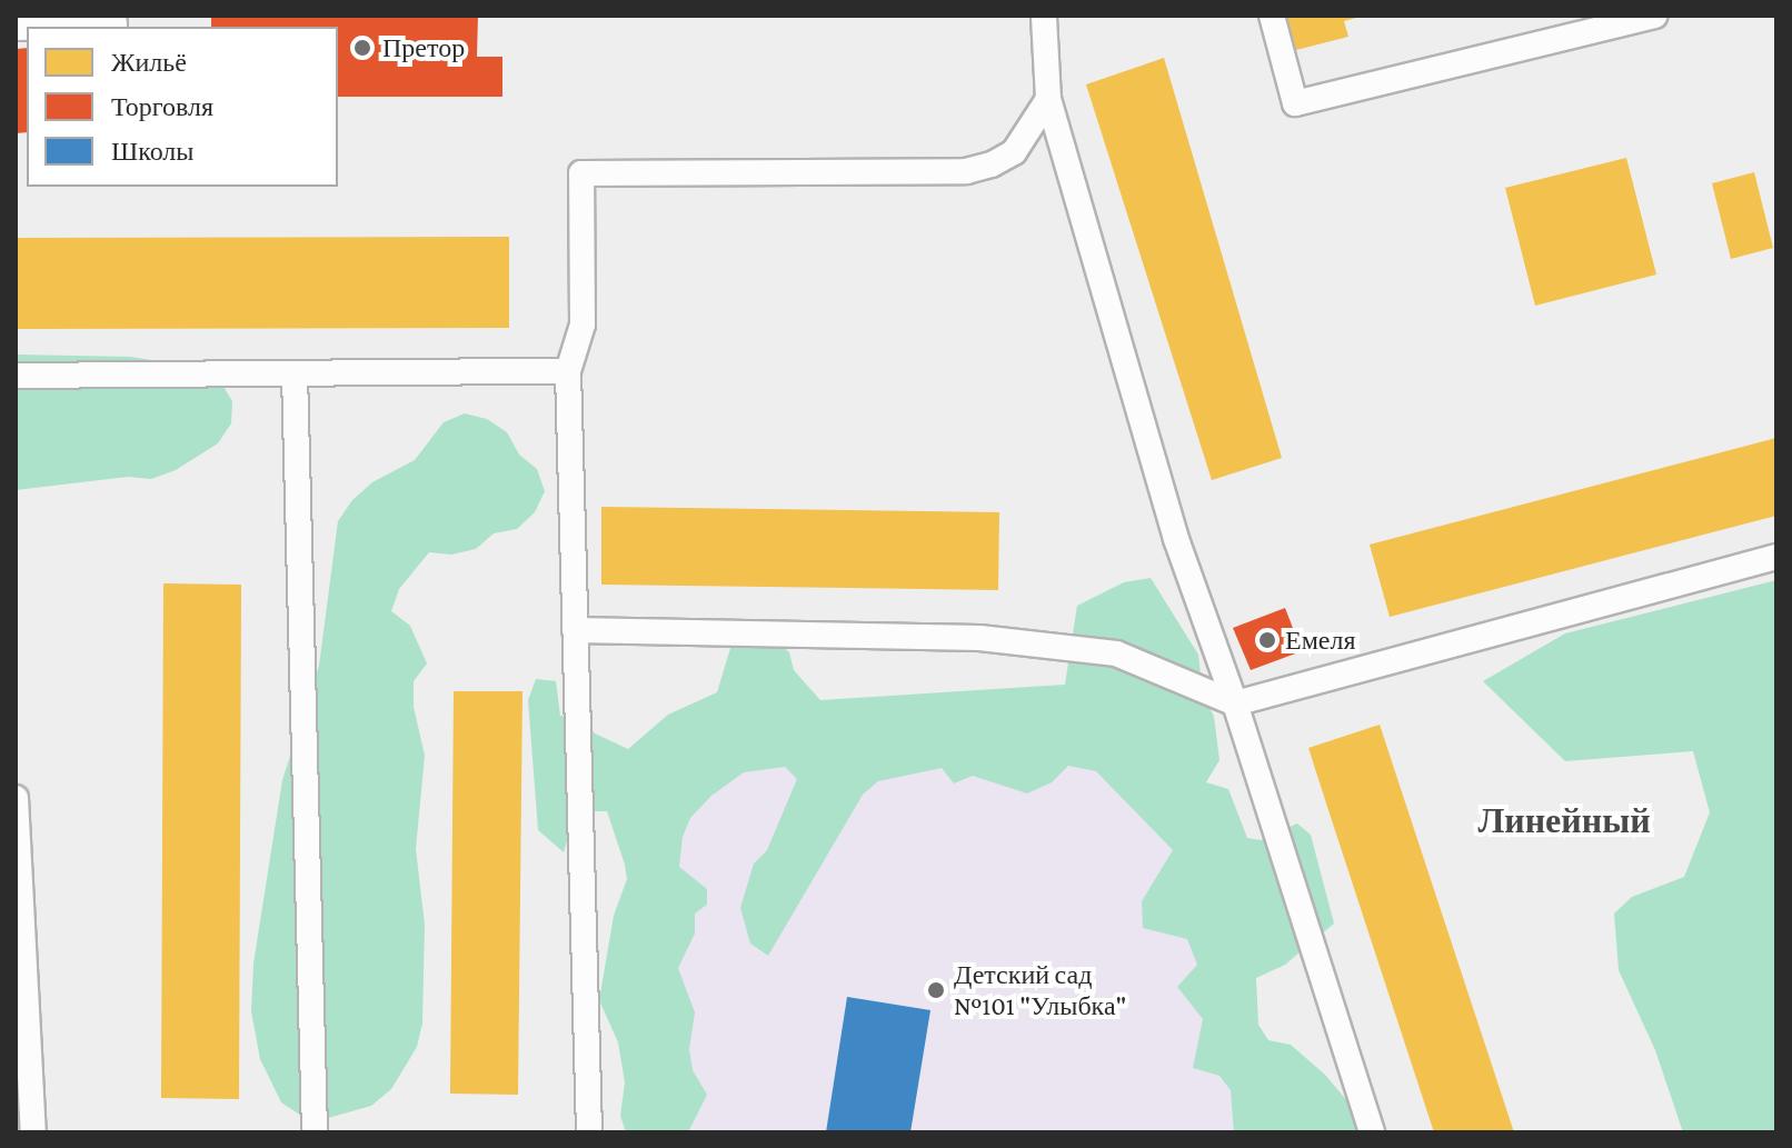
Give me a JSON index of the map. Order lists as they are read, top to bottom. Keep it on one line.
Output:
{"districts":["Линейный"],"places":["Претор","Емеля","Детский сад №101 \"Улыбка\""],"legend":["Жильё","Торговля","Школы"]}
